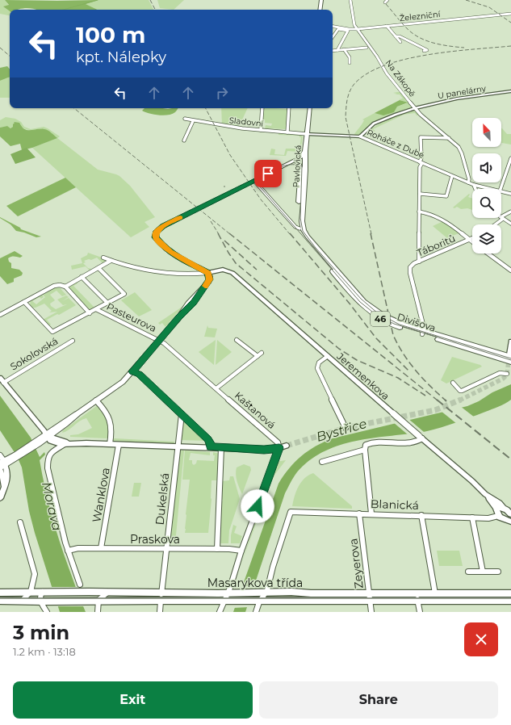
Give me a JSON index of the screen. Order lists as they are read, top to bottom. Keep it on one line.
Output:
{"streets":{"main road":["Pavlovická","Pasteurova","46","Divišova"],"street":["Železniční","Na Zákopě","U panelárny","Sladovní","Roháče z Dubé","Táboritů","Sokolovská","Jeremenkova","Kaštanová","Wanklova","Dukelská","Blanická","Praskova","Zeyerova","Masarykova třída"]},"crossings":[["Železniční","Na Zákopě"],["Na Zákopě","U panelárny"],["Na Zákopě","Roháče z Dubé"],["Sladovní","Roháče z Dubé"],["Sladovní","Pavlovická"],["Roháče z Dubé","Pavlovická"],["Pavlovická","Divišova"],["Táboritů","Divišova"],["Pasteurova","Sokolovská"],["Pasteurova","Jeremenkova"],["Pasteurova","Kaštanová"],["Jeremenkova","Blanická"],["Wanklova","Praskova"],["Dukelská","Praskova"],["Dukelská","Masarykova třída"],["Blanická","Zeyerova"],["Blanická","Masarykova třída"],["Zeyerova","Masarykova třída"]],"water":["Bystřice","Morava"],"north":"top left","page":{"turn":["100 m","kpt. Nálepky"],"heading":["3 min","1.2 km · 13:18"],"buttons":["Exit","Share"]}}
